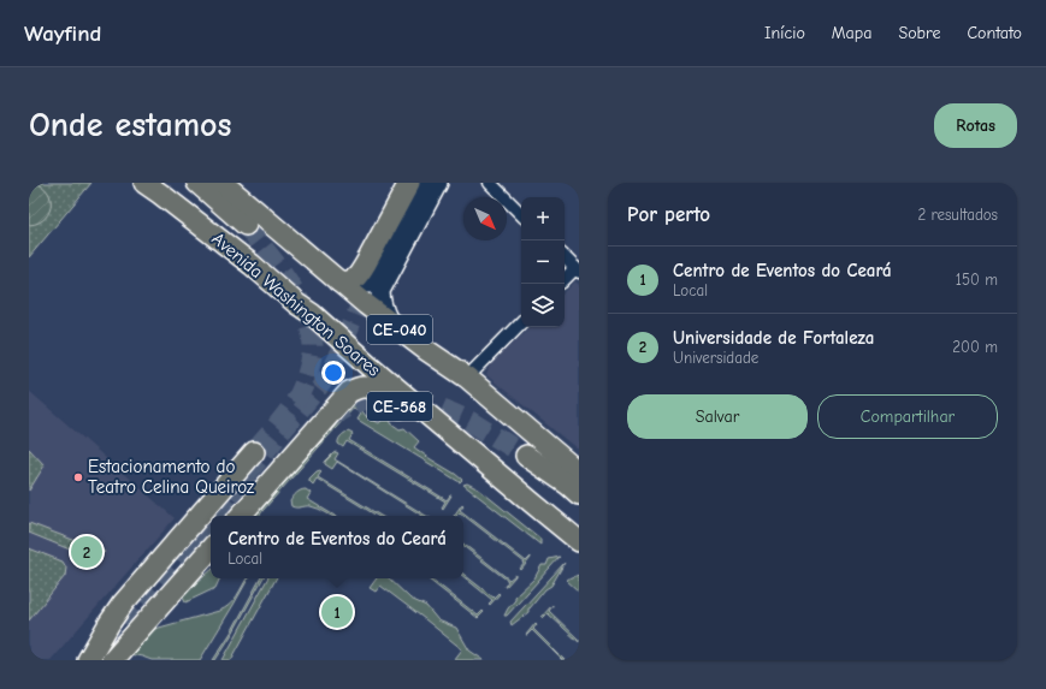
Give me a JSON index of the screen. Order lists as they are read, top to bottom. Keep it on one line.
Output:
{"streets":{"highway":["Avenida Washington Soares","CE-040","CE-568"]},"places":["Estacionamento do Teatro Celina Queiroz"],"north":"bottom right","page":{"header":"Wayfind","nav":["Início","Mapa","Sobre","Contato"],"buttons":["Rotas",["Salvar","Compartilhar"]],"title":"Onde estamos","heading":["Por perto","2 resultados"],"map_buttons":["+","−"],"list":[{"mark":"1","name":"Centro de Eventos do Ceará","note":"Local","value":"150 m"},{"mark":"2","name":"Universidade de Fortaleza","note":"Universidade","value":"200 m"}],"popup":["Centro de Eventos do Ceará","Local"],"pins":["2","1"]}}
